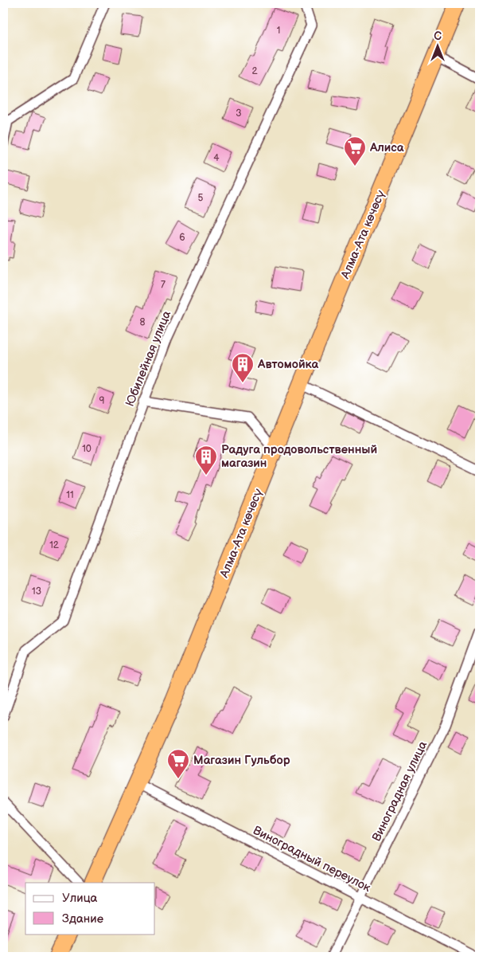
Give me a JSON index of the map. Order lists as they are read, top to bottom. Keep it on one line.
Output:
{"streets":{"highway":["Алма-Ата көчөсү"],"street":["Юбилейная улица","Виноградная улица","Виноградный переулок"]},"crossings":[["Алма-Ата көчөсү","Виноградный переулок"],["Виноградная улица","Виноградный переулок"]],"places":{"supermarket":["Алиса","Магазин Гульбор"],"building":["Автомойка","Радуга продовольственный магазин"]},"house_numbers":["1","2","3","4","5","6","7","8","9","10","11","12","13"],"legend":["Улица","Здание"],"north":"top"}
